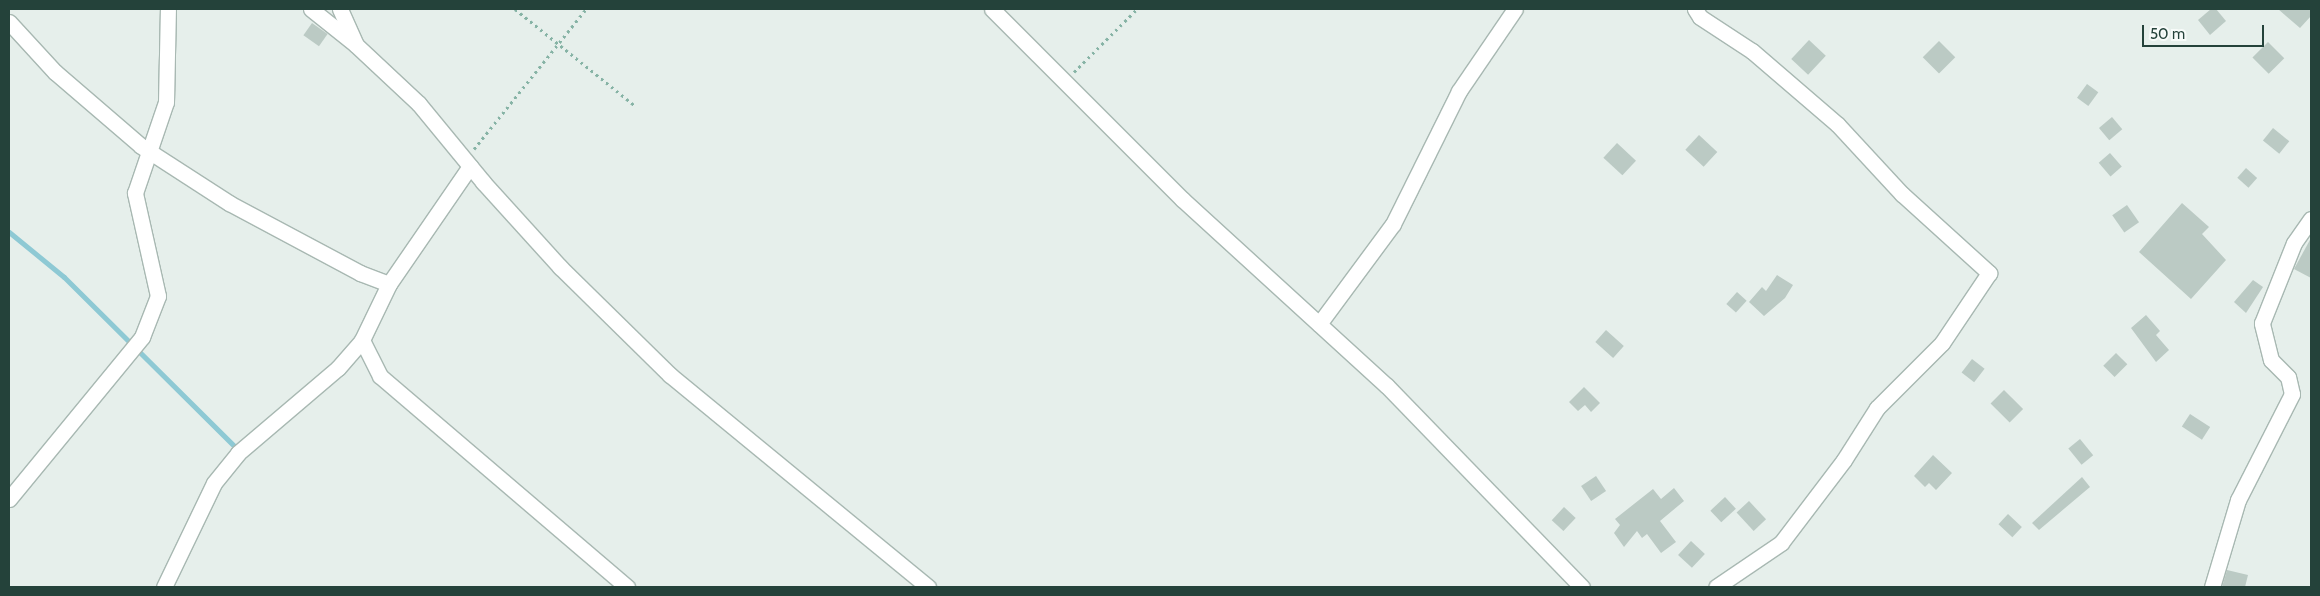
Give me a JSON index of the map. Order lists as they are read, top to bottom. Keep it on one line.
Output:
{"scale_bar":"50 m"}
